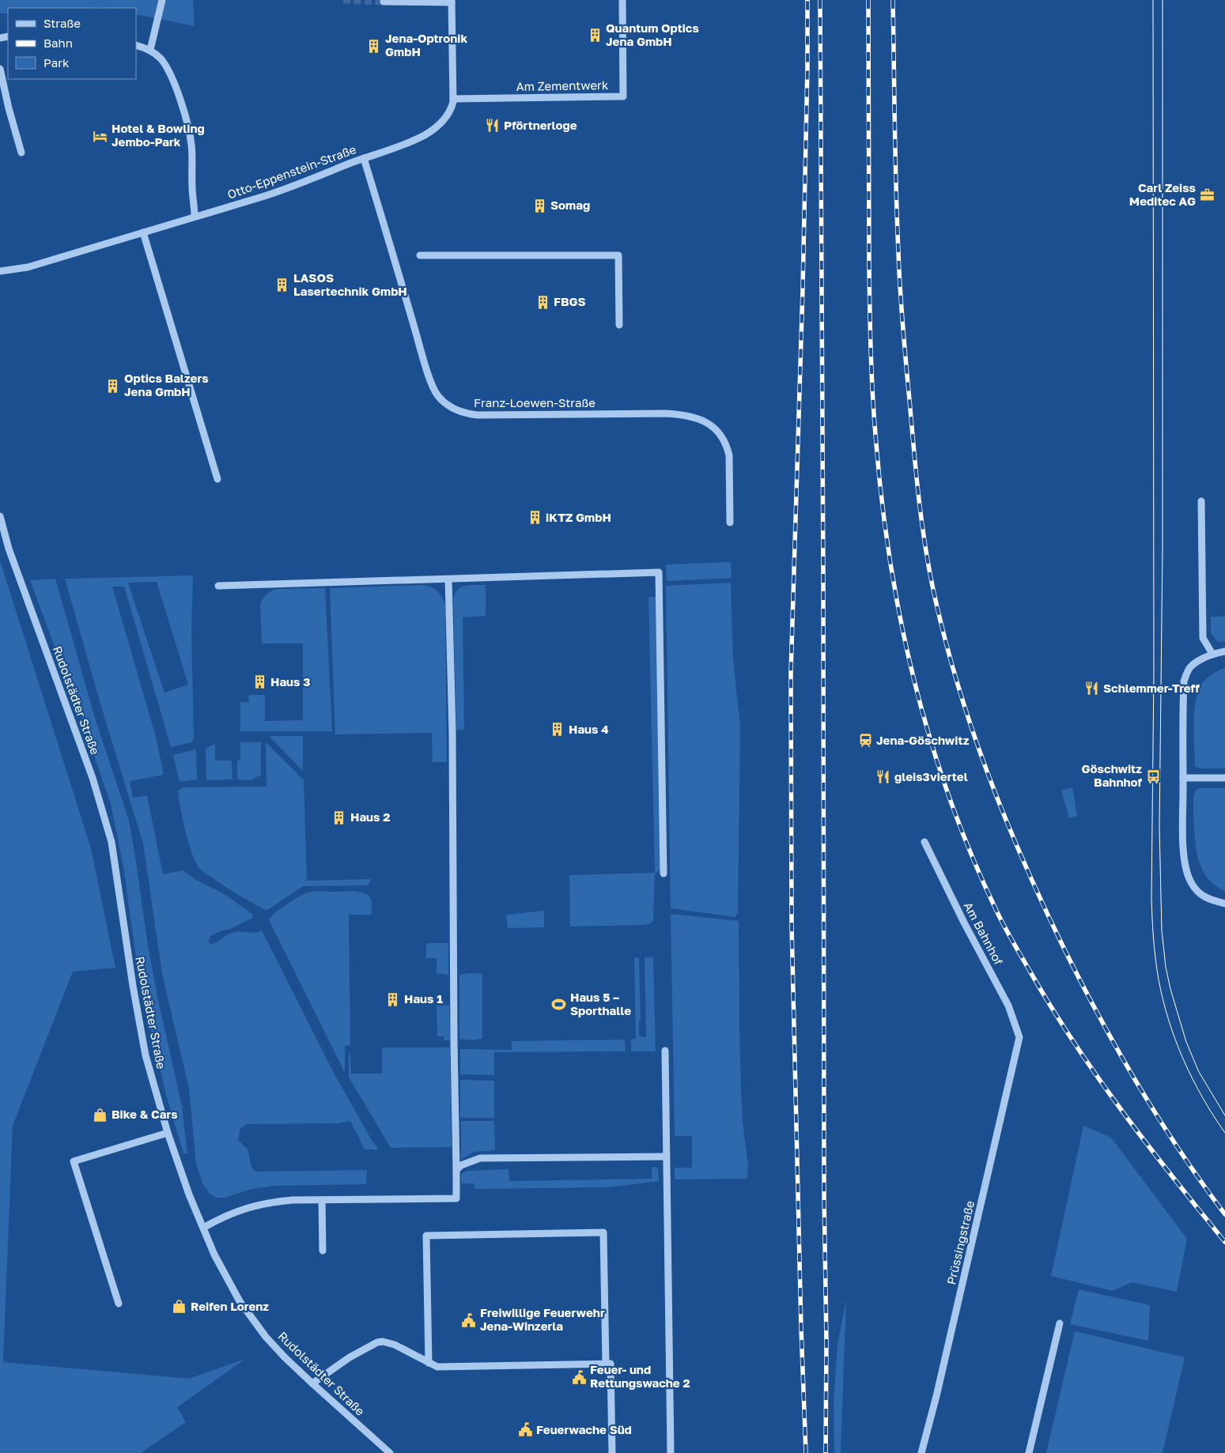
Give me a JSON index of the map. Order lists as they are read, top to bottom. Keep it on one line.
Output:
{"streets":{"street":["Am Zementwerk","Otto-Eppenstein-Straße","Franz-Loewen-Straße","Rudolstädter Straße","Am Bahnhof","Prüssingstraße"]},"crossings":[["Am Zementwerk","Otto-Eppenstein-Straße"],["Otto-Eppenstein-Straße","Franz-Loewen-Straße"],["Am Bahnhof","Prüssingstraße"]],"places":{"building":["Quantum Optics Jena GmbH","Jena-Optronik GmbH","Somag","LASOS Lasertechnik GmbH","FBGS","Optics Balzers Jena GmbH","iKTZ GmbH","Haus 3","Haus 4","Haus 2","Haus 1"],"restaurant":["Pförtnerloge","Schlemmer-Treff","gleis3viertel"],"hotel":["Hotel & Bowling Jembo-Park"],"office":["Carl Zeiss Meditec AG"],"station":["Jena-Göschwitz"],"bus stop":["Göschwitz Bahnhof"],"sports":["Haus 5 – Sporthalle"],"shop":["Bike & Cars","Reifen Lorenz"],"public building":["Freiwillige Feuerwehr Jena-Winzerla","Feuer- und Rettungswache 2","Feuerwache Süd"]},"legend":["Straße","Bahn","Park"]}
